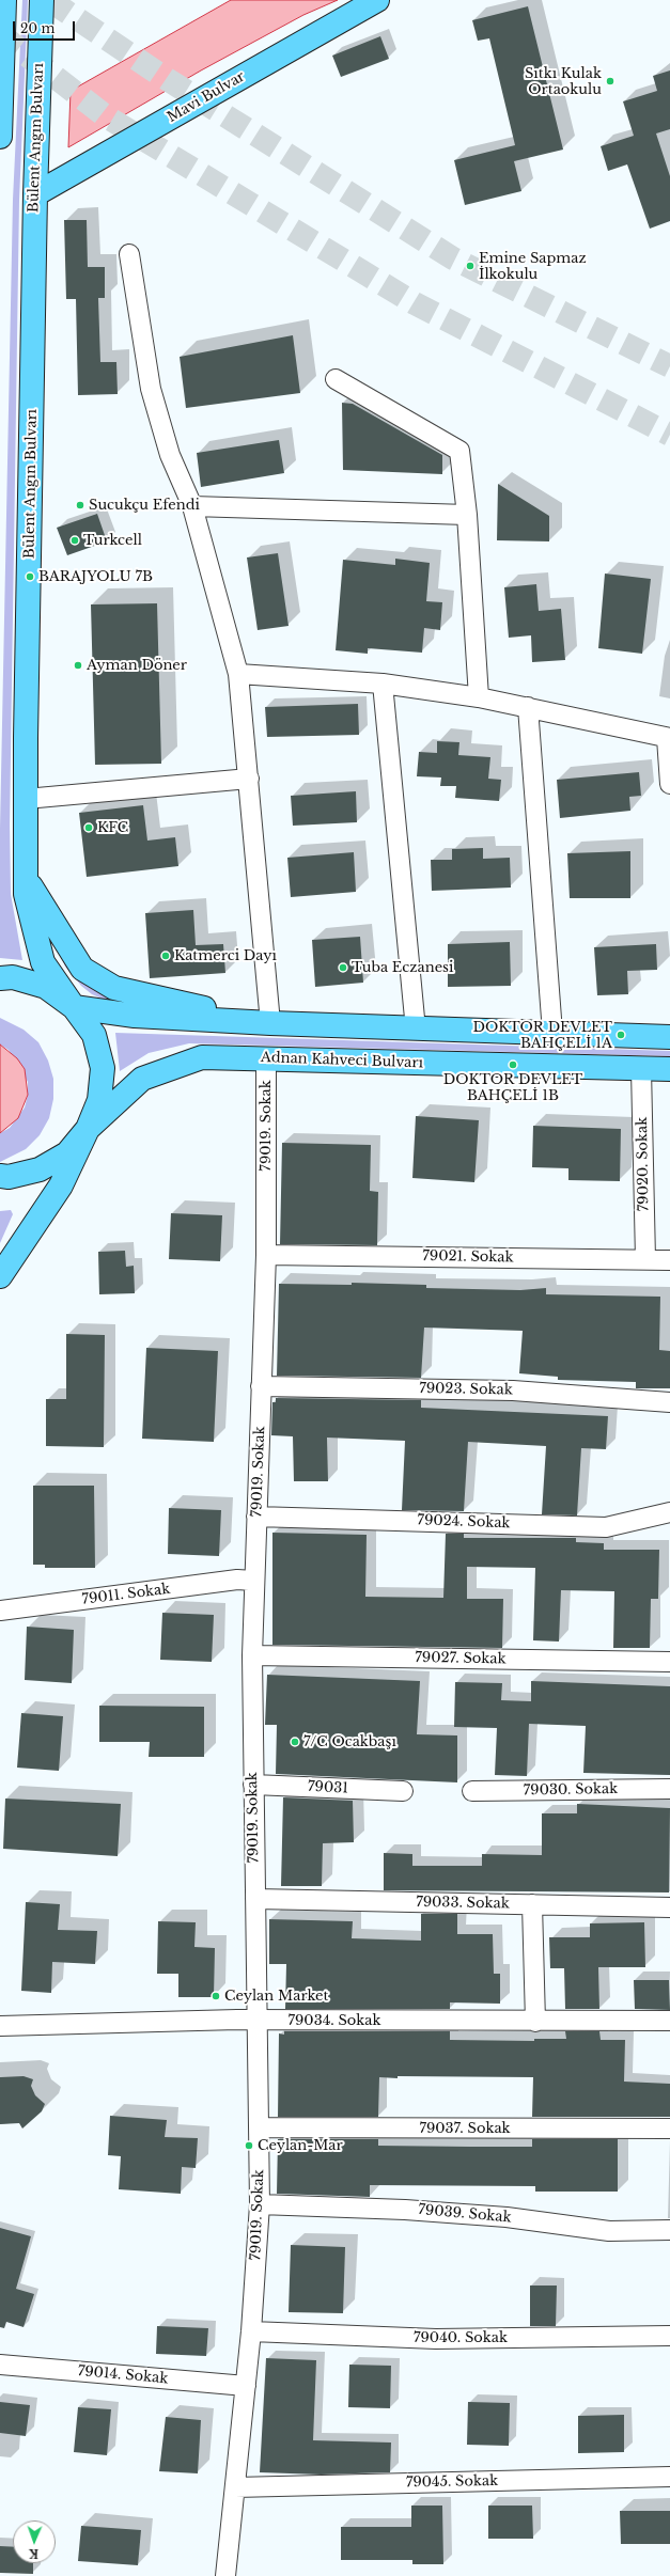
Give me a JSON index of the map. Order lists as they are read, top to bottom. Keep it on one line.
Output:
{"streets":{"main road":["Mavi Bulvar","Bülent Angın Bulvarı","Adnan Kahveci Bulvarı"],"street":["79019. Sokak","79020. Sokak","79021. Sokak","79023. Sokak","79024. Sokak","79011. Sokak","79027. Sokak","79031","79030. Sokak","79033. Sokak","79034. Sokak","79037. Sokak","79039. Sokak","79040. Sokak","79014. Sokak","79045. Sokak"]},"crossings":[["Mavi Bulvar","Bülent Angın Bulvarı"],["Bülent Angın Bulvarı","Adnan Kahveci Bulvarı"],["Adnan Kahveci Bulvarı","79019. Sokak"],["Adnan Kahveci Bulvarı","79020. Sokak"],["79019. Sokak","79021. Sokak"],["79019. Sokak","79023. Sokak"],["79019. Sokak","79024. Sokak"],["79019. Sokak","79011. Sokak"],["79019. Sokak","79027. Sokak"],["79019. Sokak","79031"],["79019. Sokak","79033. Sokak"],["79019. Sokak","79034. Sokak"],["79019. Sokak","79037. Sokak"],["79019. Sokak","79039. Sokak"],["79019. Sokak","79040. Sokak"],["79019. Sokak","79014. Sokak"],["79019. Sokak","79045. Sokak"],["79020. Sokak","79021. Sokak"]],"places":["Sıtkı Kulak Ortaokulu","Emine Sapmaz İlkokulu","Sucukçu Efendi","Turkcell","BARAJYOLU 7B","Ayman Döner","KFC","Katmerci Dayı","Tuba Eczanesi","DOKTOR DEVLET BAHÇELİ 1A","DOKTOR DEVLET BAHÇELİ 1B","7/C Ocakbaşı","Ceylan Market","Ceylan-Mar"],"scale_bar":"20 m","north":"bottom"}
